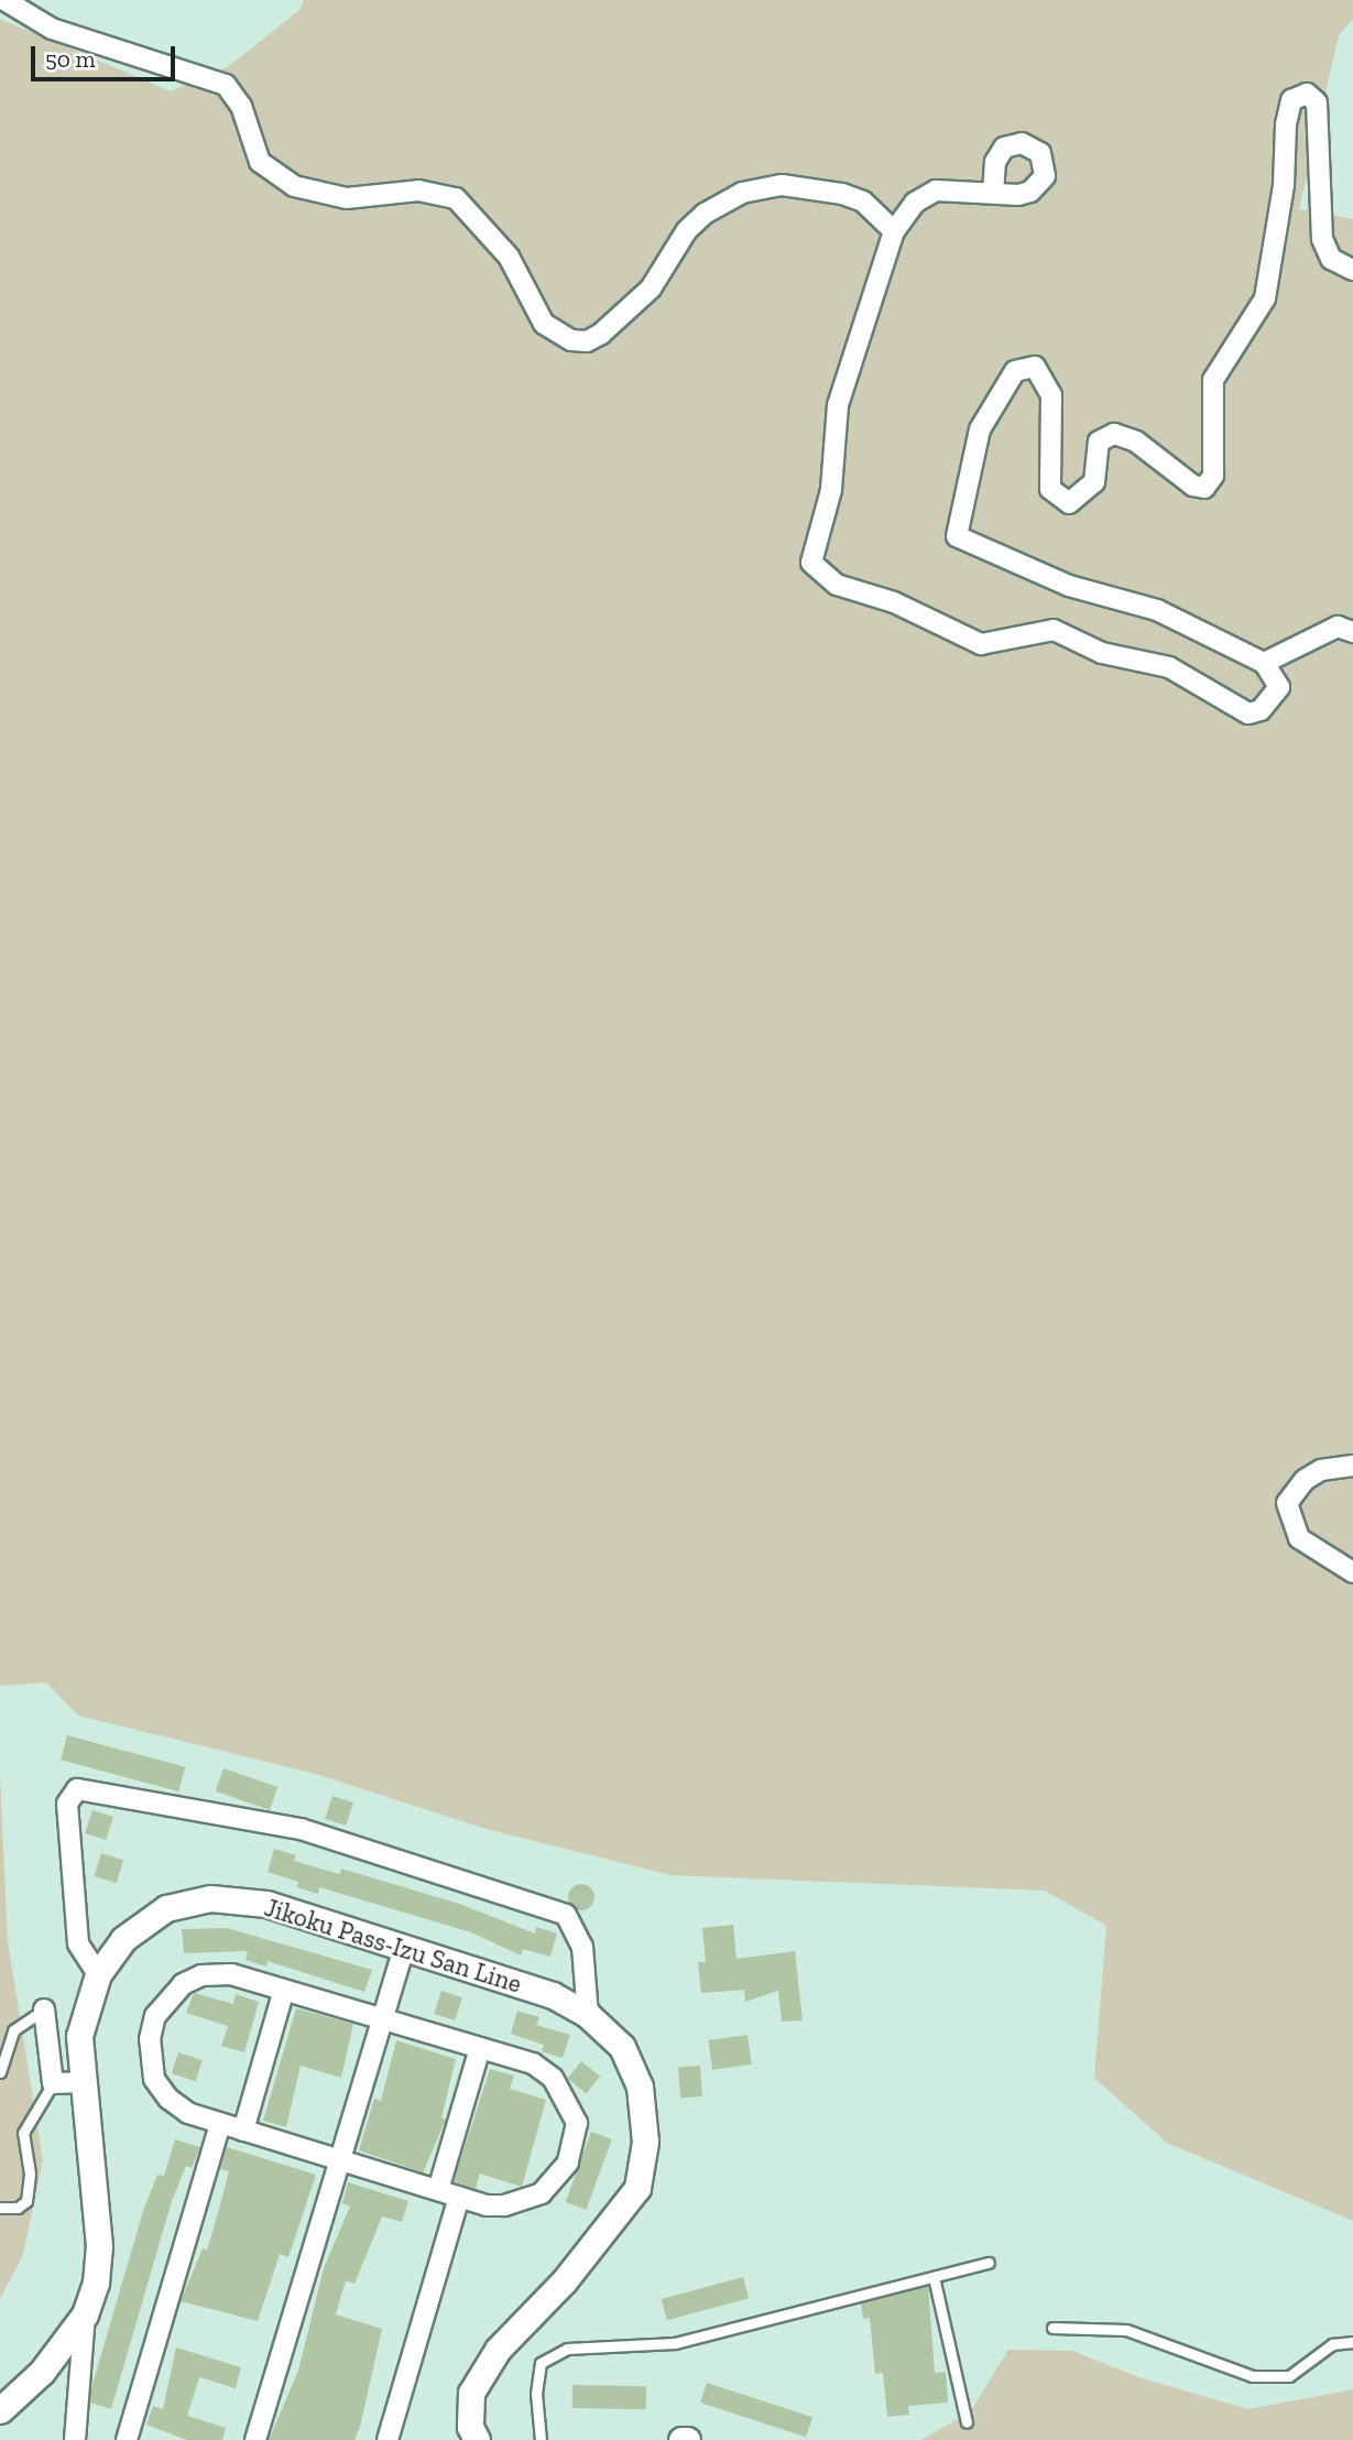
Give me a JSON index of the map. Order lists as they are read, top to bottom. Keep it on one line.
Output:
{"streets":{"main road":["Jikoku Pass-Izu San Line"]},"scale_bar":"50 m"}
